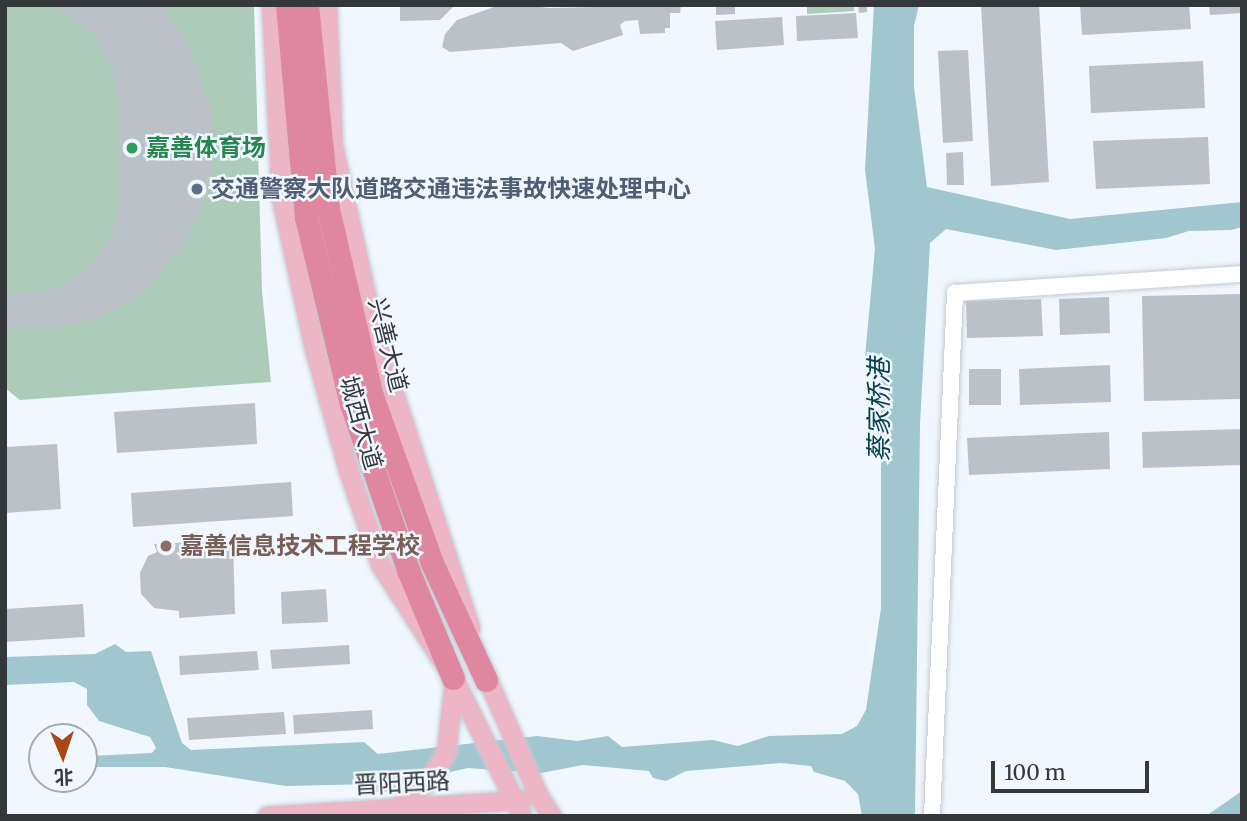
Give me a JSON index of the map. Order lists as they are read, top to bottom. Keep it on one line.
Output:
{"streets":{"highway":["兴善大道"],"main road":["城西大道","晋阳西路"]},"crossings":[["兴善大道","城西大道"],["城西大道","晋阳西路"]],"water":["蔡家桥港"],"places":["嘉善体育场","交通警察大队道路交通违法事故快速处理中心","嘉善信息技术工程学校"],"scale_bar":"100 m","north":"bottom"}
